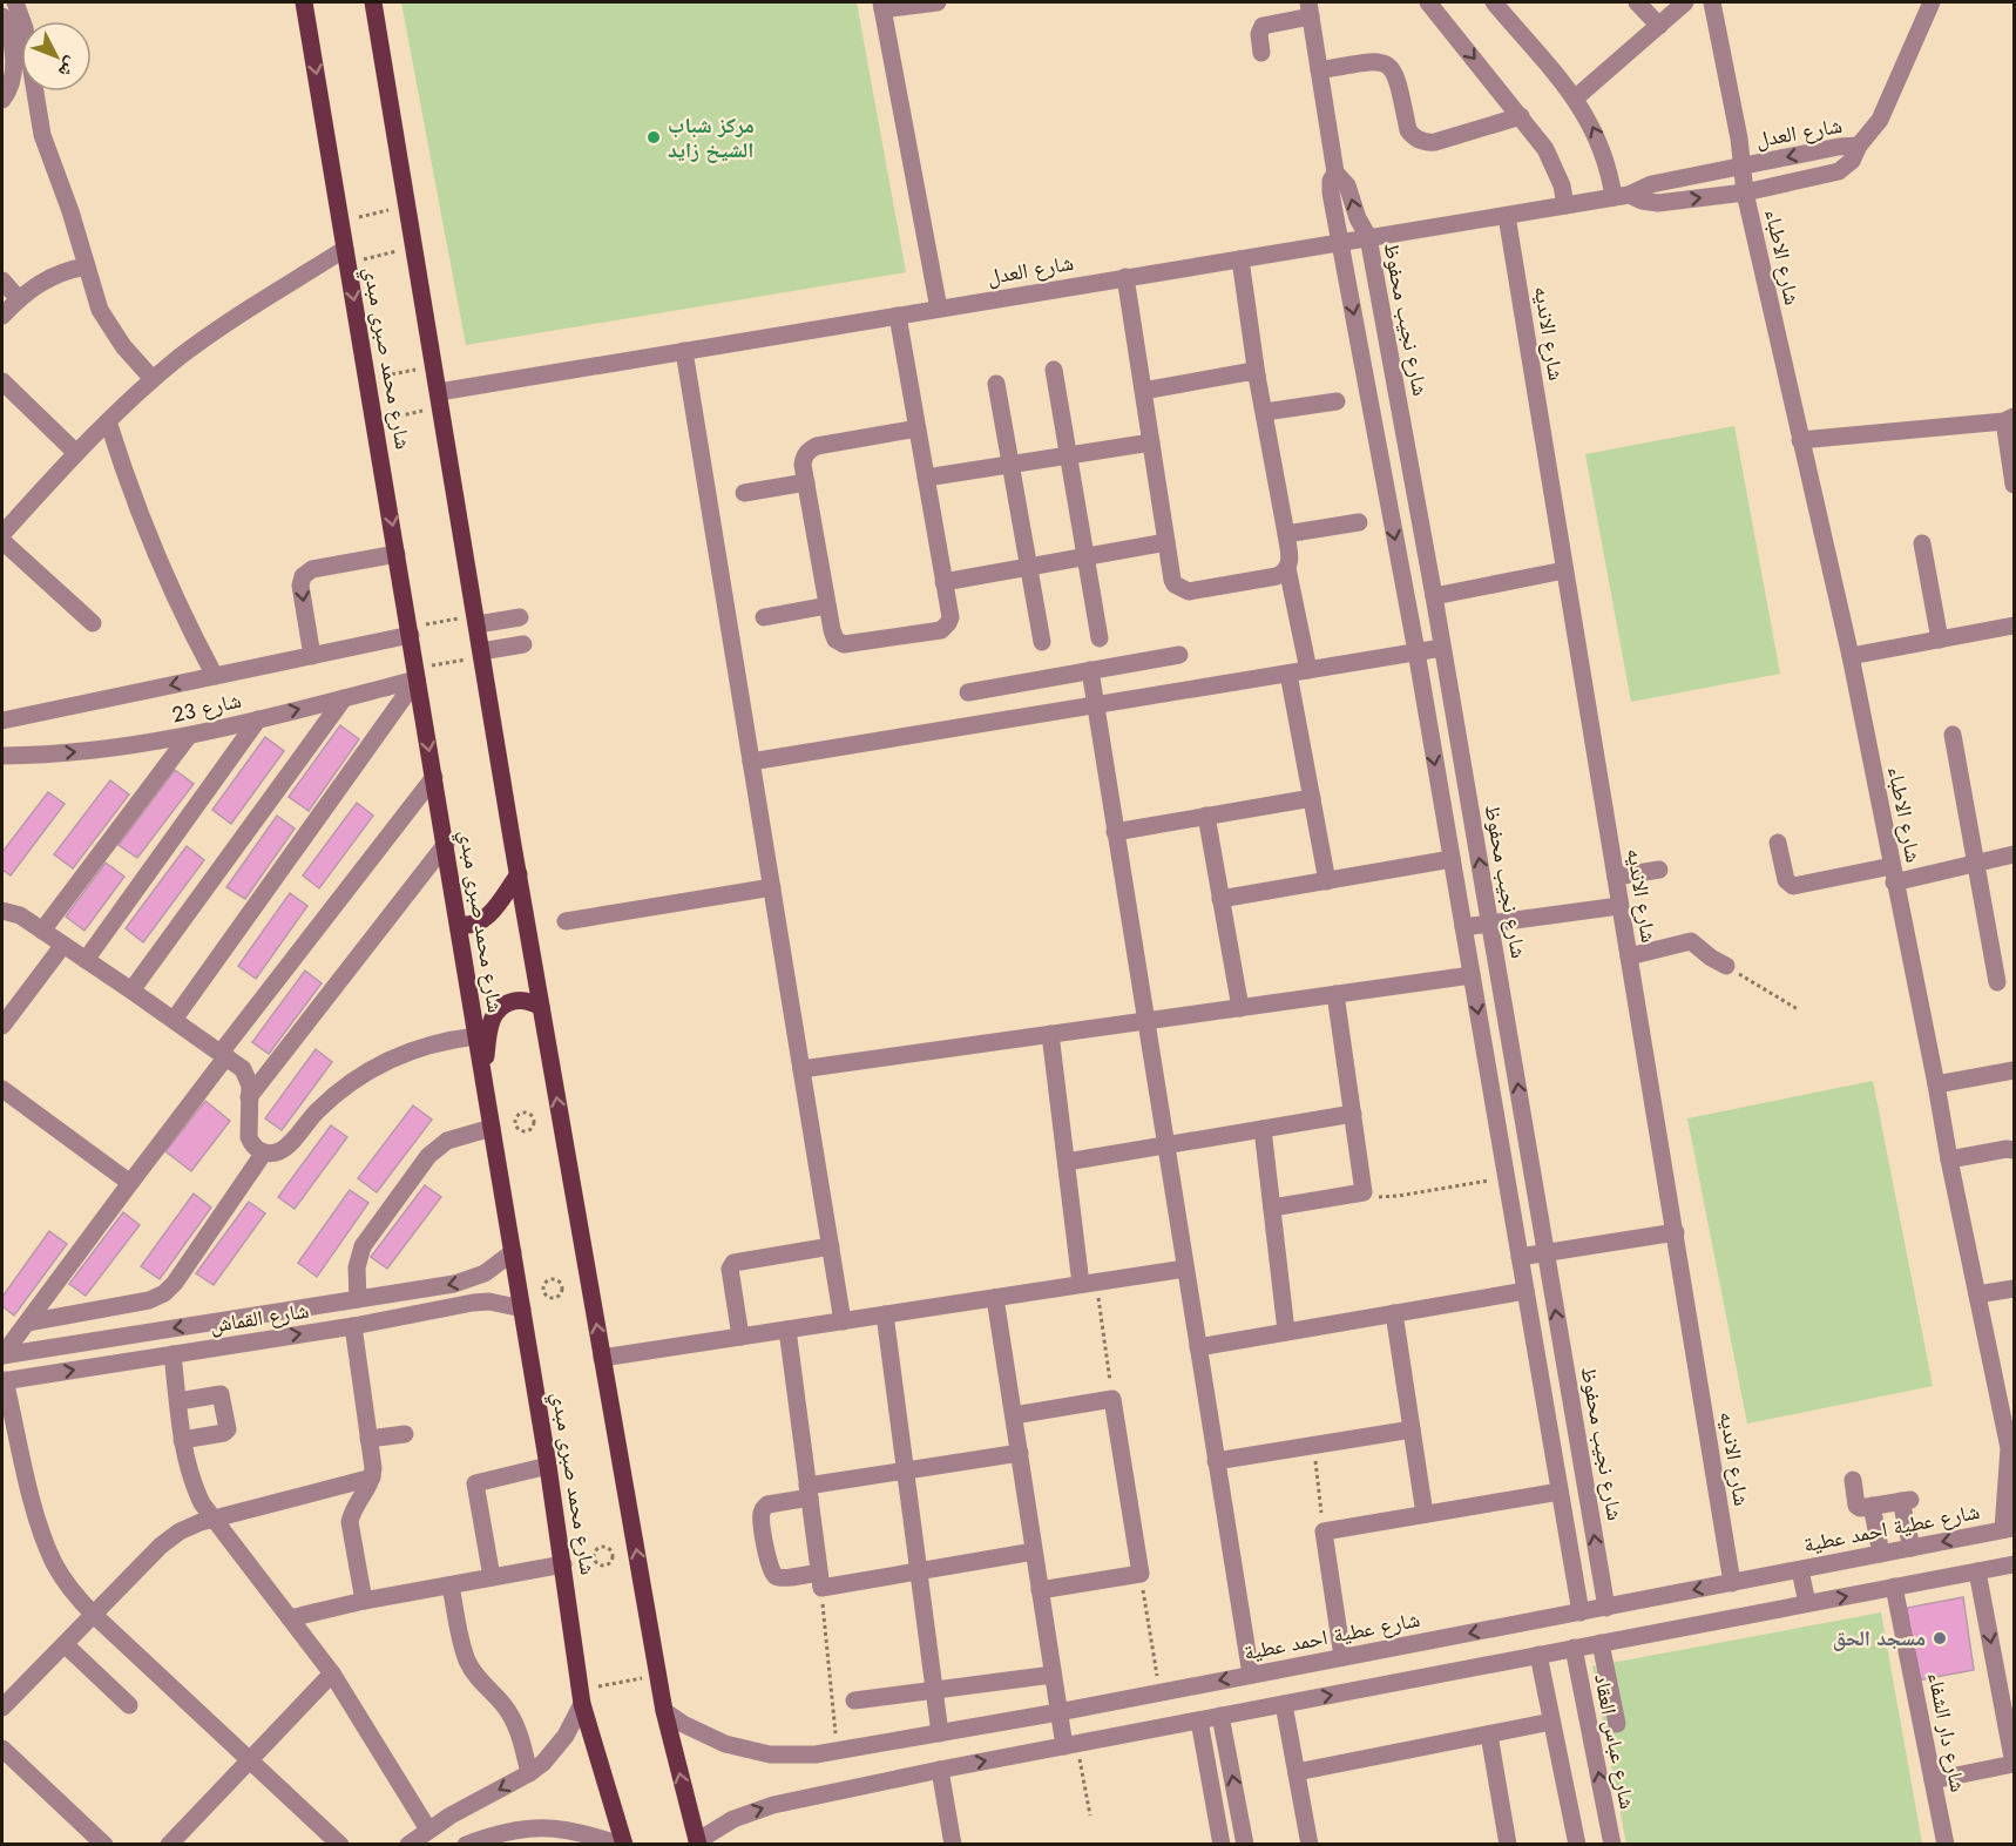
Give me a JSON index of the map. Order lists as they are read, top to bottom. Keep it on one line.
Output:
{"streets":{"main road":["شارع محمد صبرى مبدي"],"street":["شارع العدل","شارع الاطباء","شارع نجيب محفوظ","شارع الانديه","شارع 23","شارع القماش","شارع عطية احمد عطية","شارع دار الشفاء","شارع عباس العقاد"]},"crossings":[["شارع العدل","شارع الاطباء"],["شارع العدل","شارع نجيب محفوظ"],["شارع العدل","شارع الانديه"],["شارع العدل","شارع محمد صبرى مبدي"],["شارع الاطباء","شارع عطية احمد عطية"],["شارع نجيب محفوظ","شارع عطية احمد عطية"],["شارع الانديه","شارع عطية احمد عطية"],["شارع محمد صبرى مبدي","شارع 23"],["شارع محمد صبرى مبدي","شارع القماش"],["شارع محمد صبرى مبدي","شارع عطية احمد عطية"]],"places":["مركز شباب الشيخ زايد","مسجد الحق"],"north":"bottom right"}
